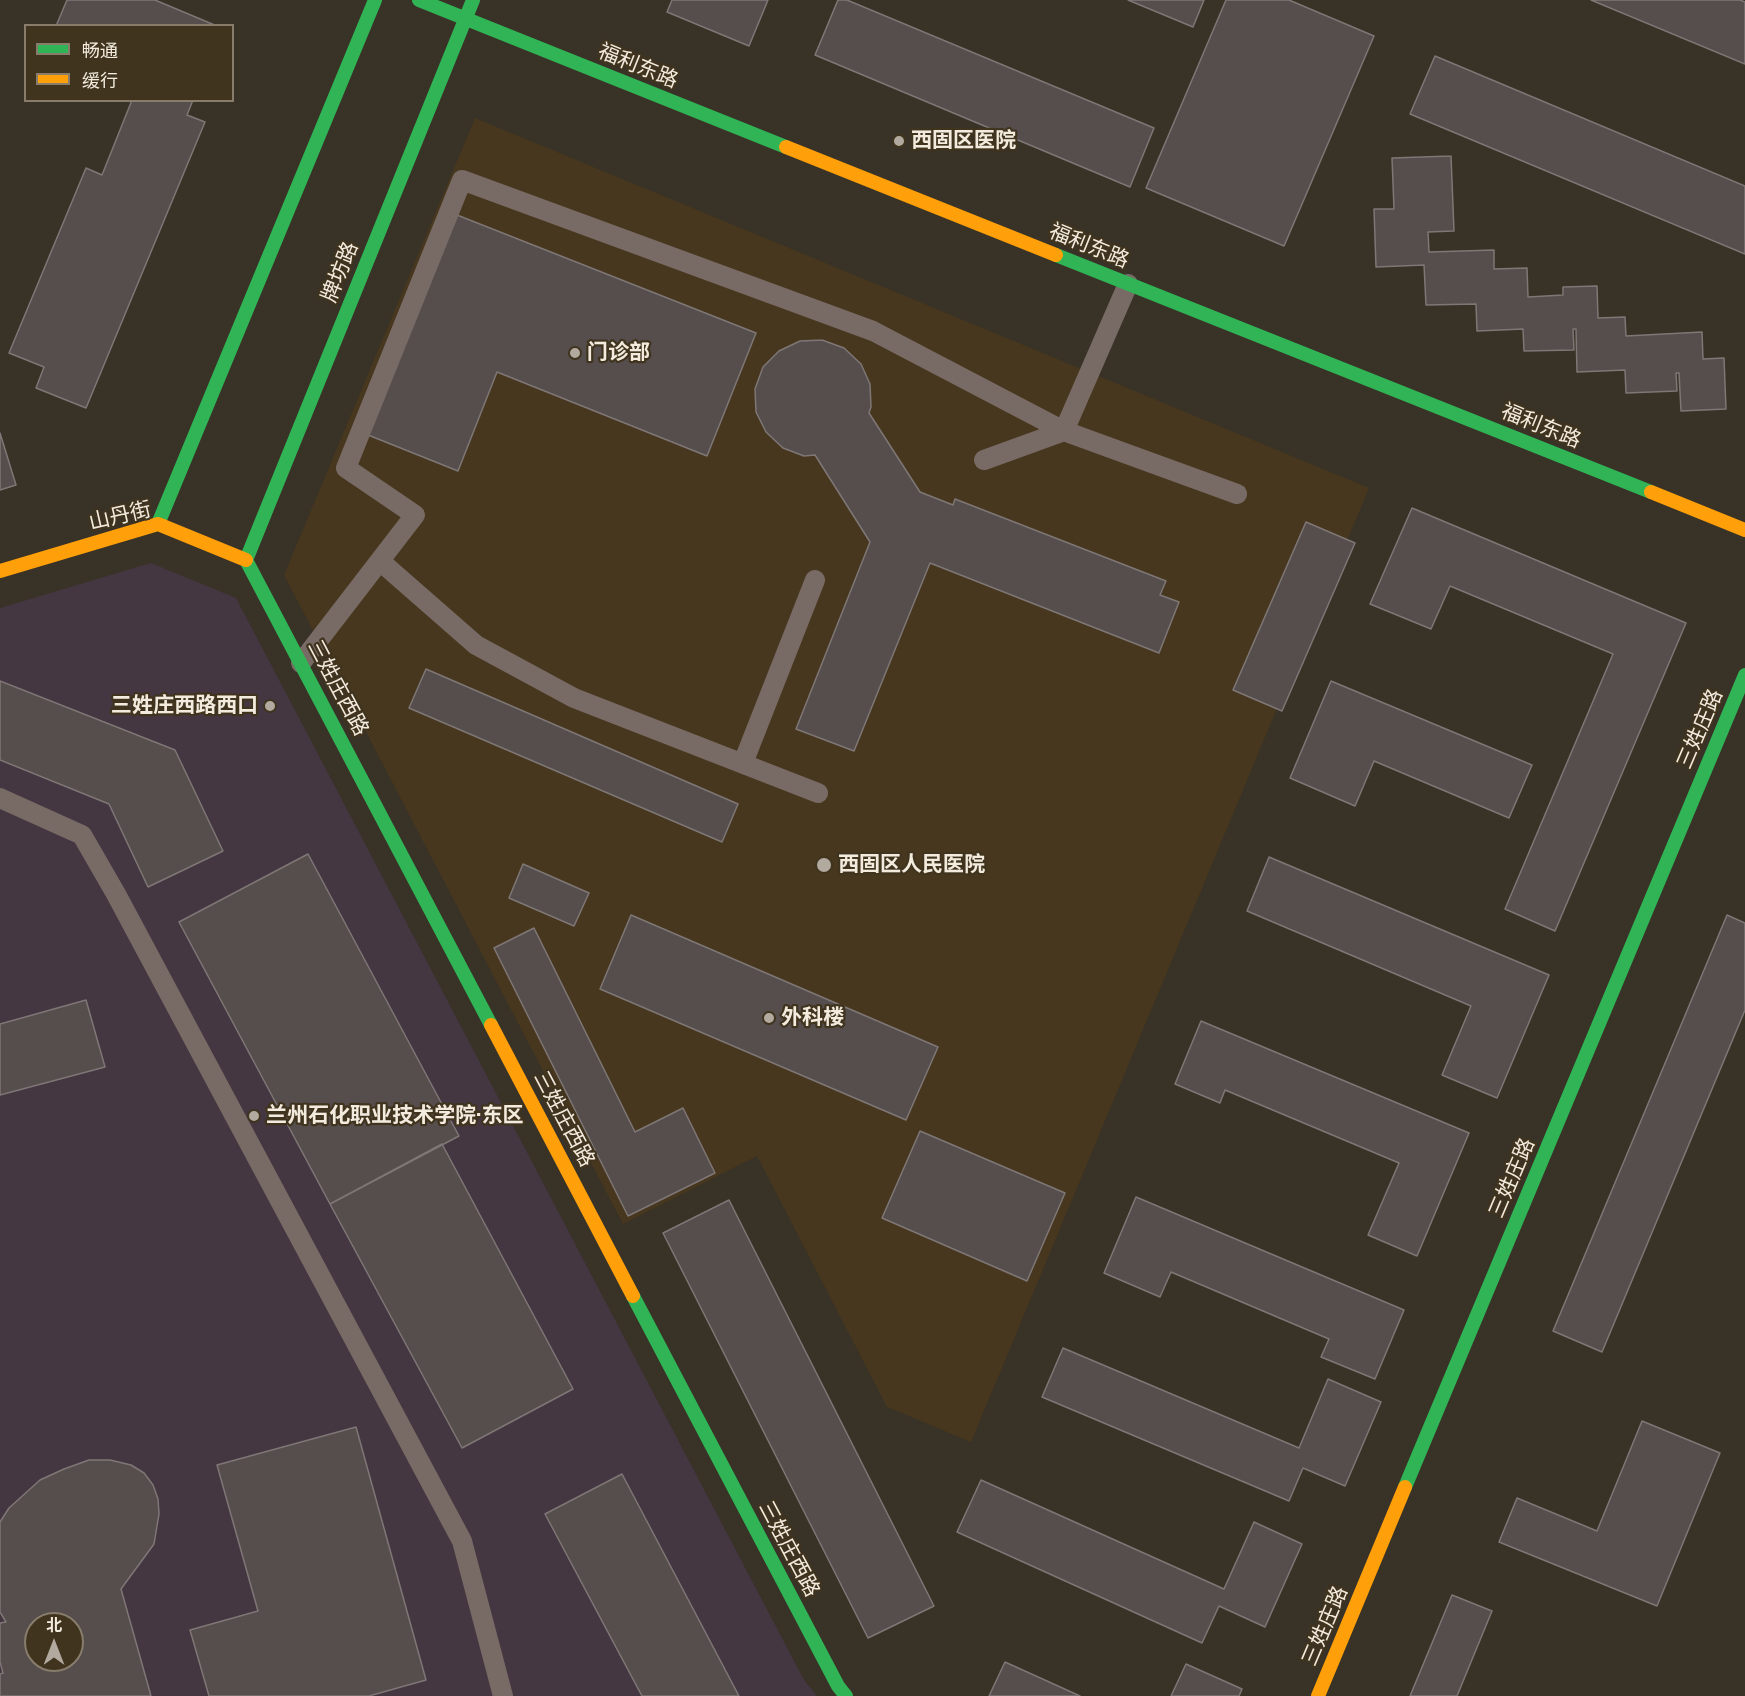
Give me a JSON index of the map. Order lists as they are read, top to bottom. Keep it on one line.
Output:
{"streets":{"street":["福利东路","牌坊路","山丹街","三姓庄西路","三姓庄路"]},"crossings":[["福利东路","牌坊路"],["牌坊路","山丹街"],["牌坊路","三姓庄西路"],["山丹街","三姓庄西路"]],"places":["西固区医院","门诊部","三姓庄西路西口","西固区人民医院","外科楼","兰州石化职业技术学院·东区"],"legend":["畅通","缓行"],"north":"top"}
